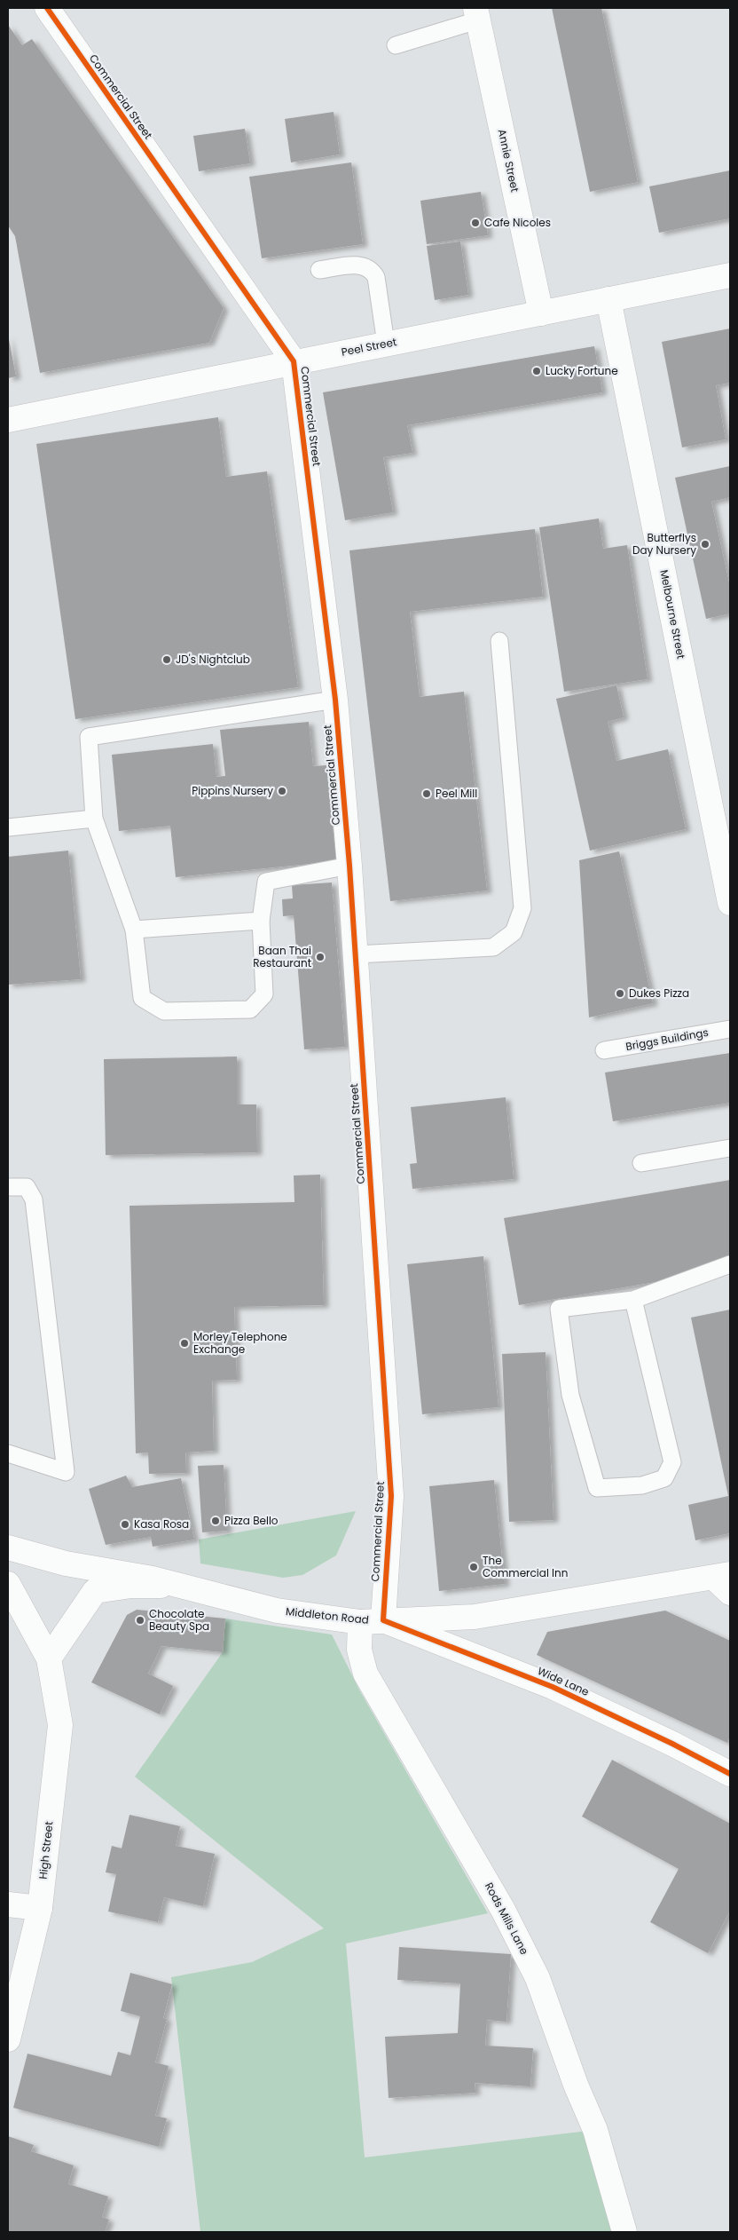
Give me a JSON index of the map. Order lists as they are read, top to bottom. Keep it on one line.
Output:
{"streets":{"street":["Commercial Street","Annie Street","Peel Street","Melbourne Street","Middleton Road","Wide Lane","High Street","Rods Mills Lane"],"lane":["Briggs Buildings"]},"crossings":[["Commercial Street","Peel Street"],["Commercial Street","Middleton Road"],["Commercial Street","Wide Lane"],["Commercial Street","Rods Mills Lane"],["Annie Street","Peel Street"],["Peel Street","Melbourne Street"],["Middleton Road","Wide Lane"],["Middleton Road","Rods Mills Lane"],["Wide Lane","Rods Mills Lane"]],"places":["Cafe Nicoles","Lucky Fortune","Butterflys Day Nursery","JD's Nightclub","Pippins Nursery","Peel Mill","Baan Thai Restaurant","Dukes Pizza","Morley Telephone Exchange","Pizza Bello","Kasa Rosa","The Commercial Inn","Chocolate Beauty Spa"]}
